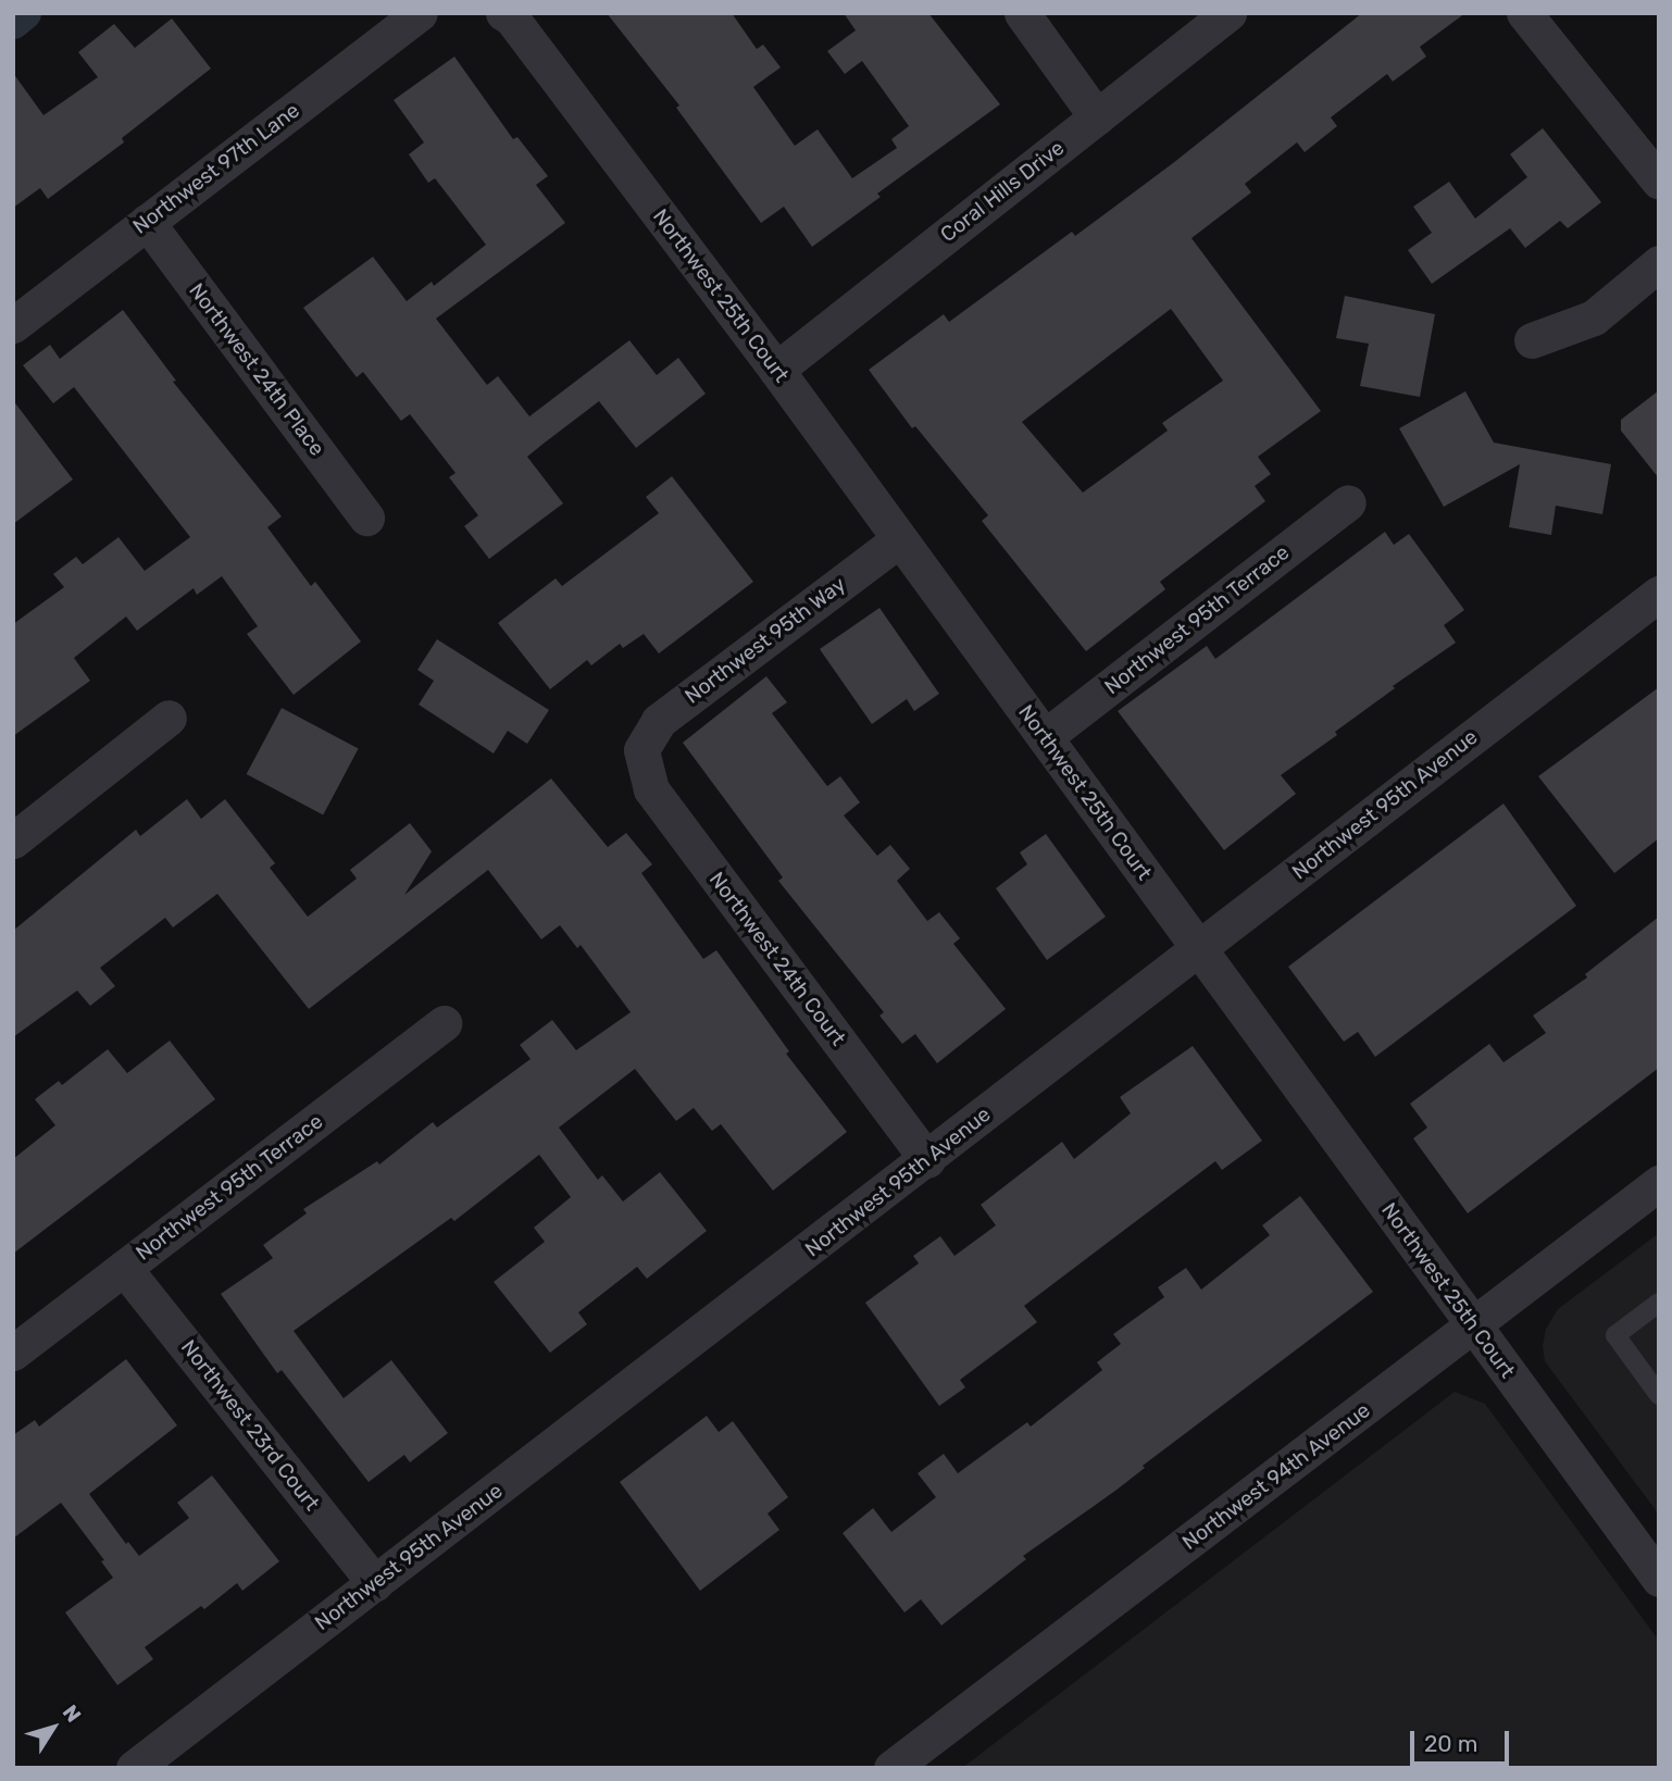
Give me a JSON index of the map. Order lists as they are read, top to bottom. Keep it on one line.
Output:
{"streets":{"street":["Northwest 97th Lane","Coral Hills Drive","Northwest 25th Court","Northwest 24th Place","Northwest 95th Terrace","Northwest 95th Way","Northwest 95th Avenue","Northwest 24th Court","Northwest 23rd Court","Northwest 94th Avenue"]},"crossings":[["Northwest 97th Lane","Northwest 24th Place"],["Coral Hills Drive","Northwest 25th Court"],["Northwest 25th Court","Northwest 95th Terrace"],["Northwest 25th Court","Northwest 95th Way"],["Northwest 25th Court","Northwest 95th Avenue"],["Northwest 25th Court","Northwest 94th Avenue"],["Northwest 95th Terrace","Northwest 23rd Court"],["Northwest 95th Way","Northwest 24th Court"],["Northwest 95th Avenue","Northwest 24th Court"],["Northwest 95th Avenue","Northwest 23rd Court"]],"scale_bar":"20 m","north":"top right"}
